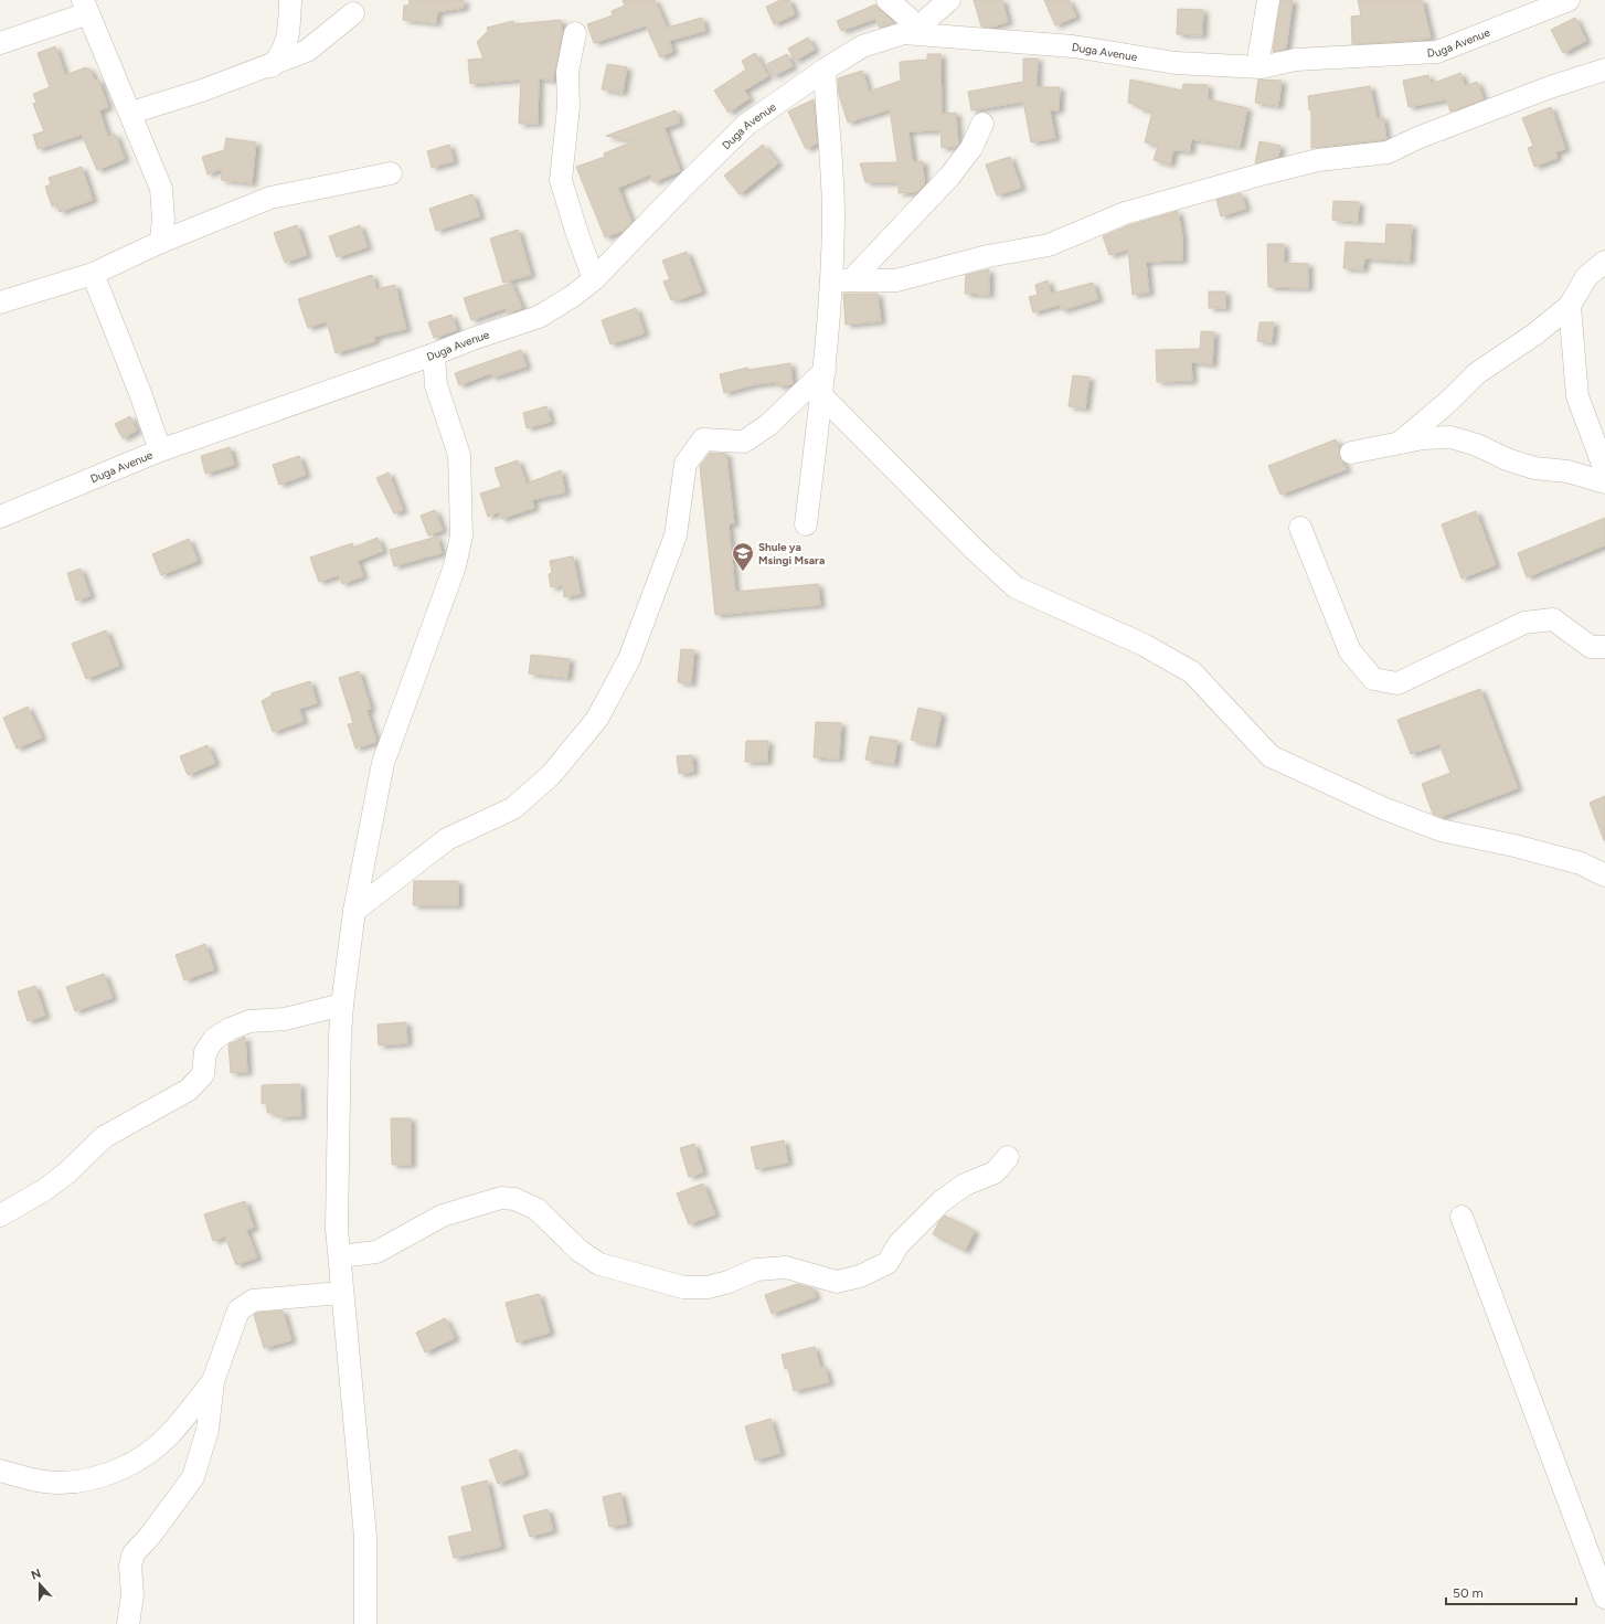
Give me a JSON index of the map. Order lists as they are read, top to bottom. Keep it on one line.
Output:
{"streets":{"street":["Duga Avenue"]},"places":{"school or university":["Shule ya Msingi Msara"]},"scale_bar":"50 m","north":"top"}
